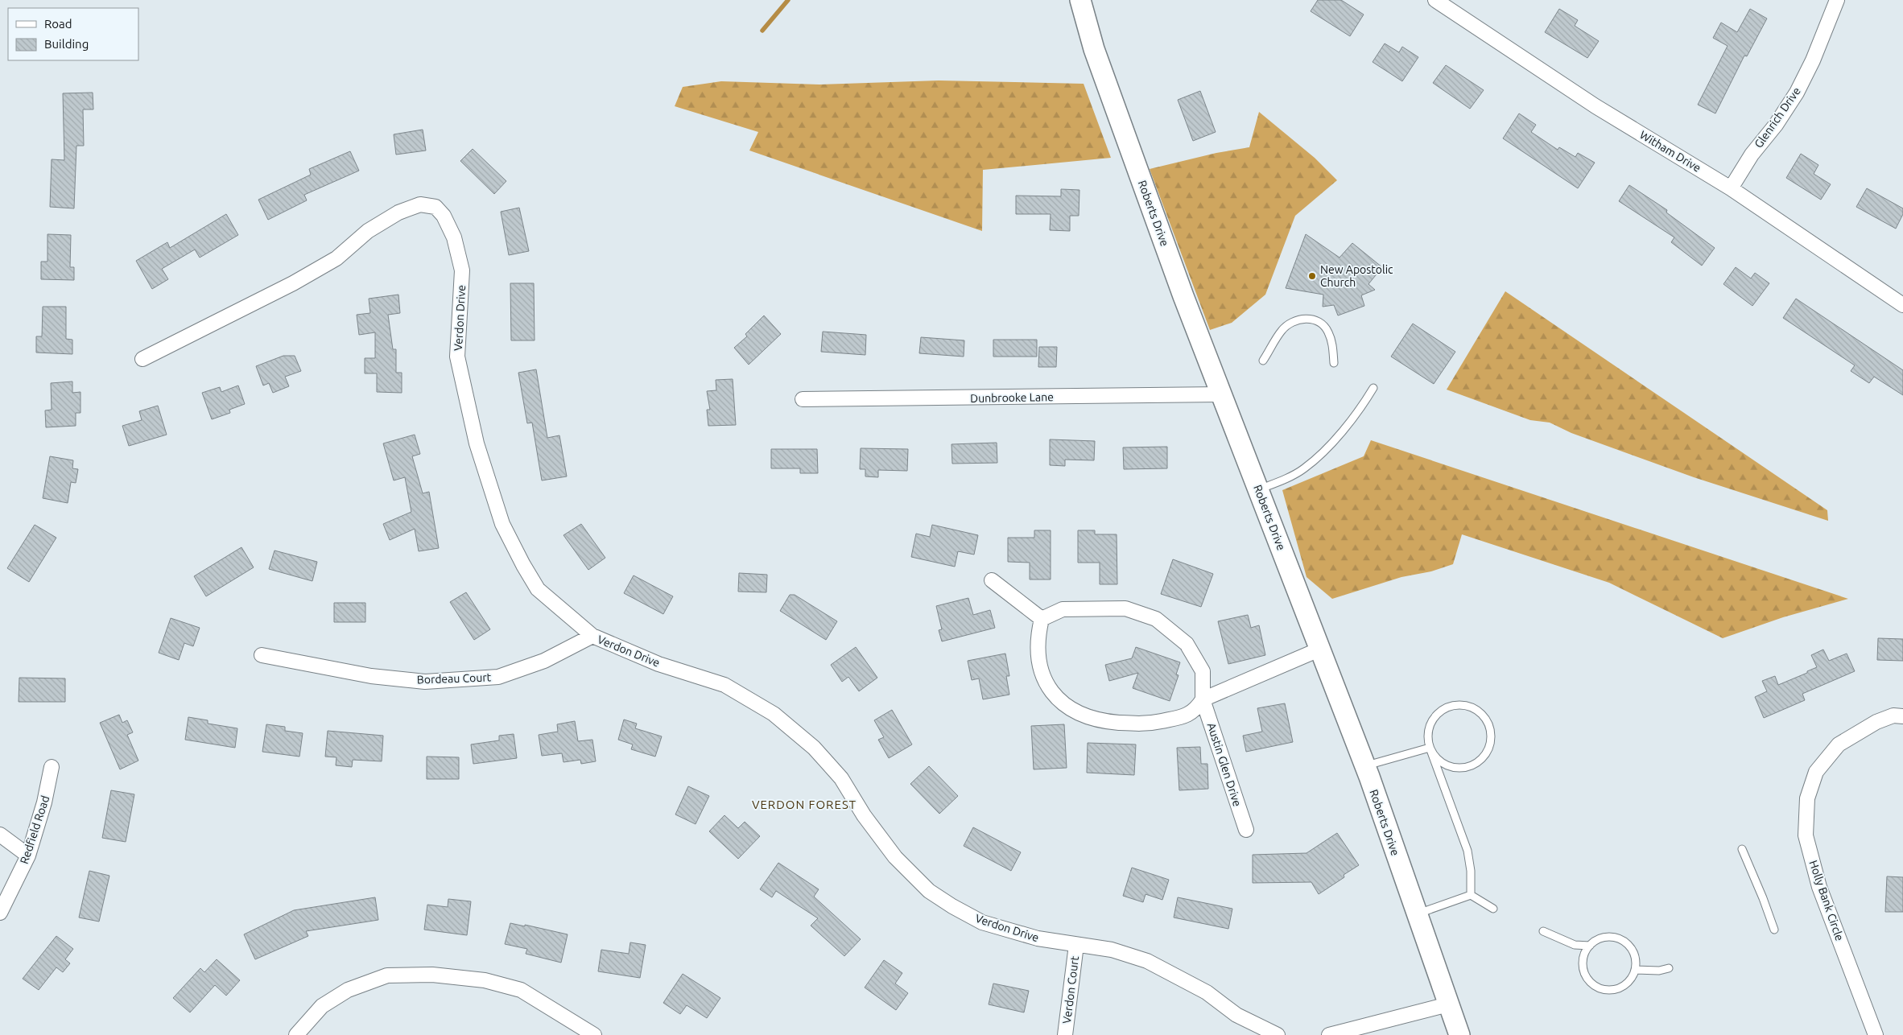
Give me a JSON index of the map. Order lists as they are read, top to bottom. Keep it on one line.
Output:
{"streets":{"street":["Glenrich Drive","Witham Drive","Roberts Drive","Verdon Drive","Dunbrooke Lane","Bordeau Court","Austin Glen Drive","Redfield Road","Holly Bank Circle","Verdon Court"]},"crossings":[["Glenrich Drive","Witham Drive"],["Roberts Drive","Dunbrooke Lane"],["Verdon Drive","Bordeau Court"],["Verdon Drive","Verdon Court"]],"districts":["VERDON FOREST"],"places":["New Apostolic Church"],"legend":["Road","Building"]}
